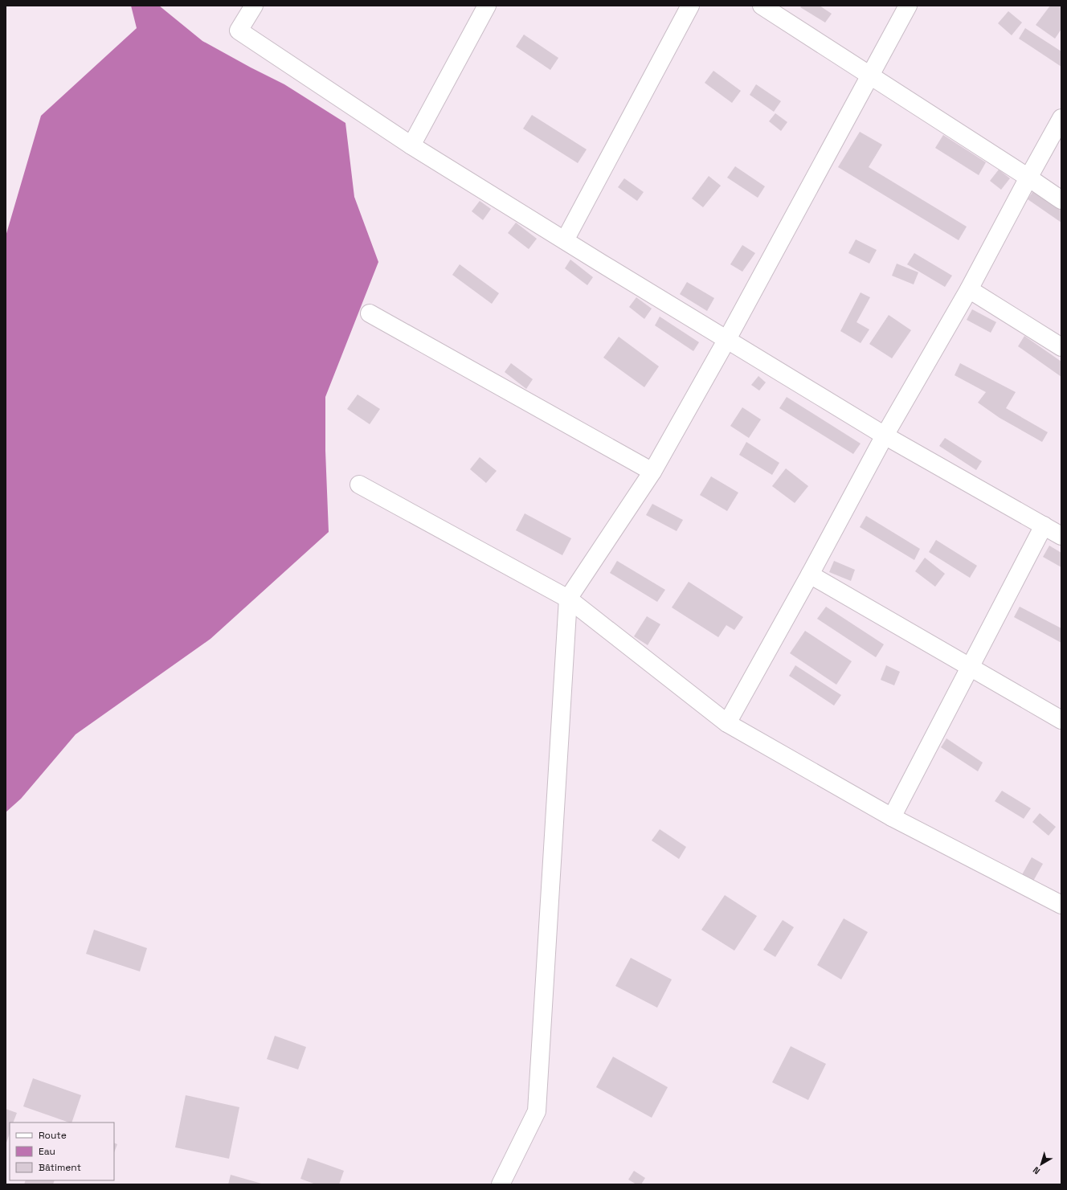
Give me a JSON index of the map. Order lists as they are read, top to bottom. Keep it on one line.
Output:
{"legend":["Route","Eau","Bâtiment"],"north":"bottom left"}
